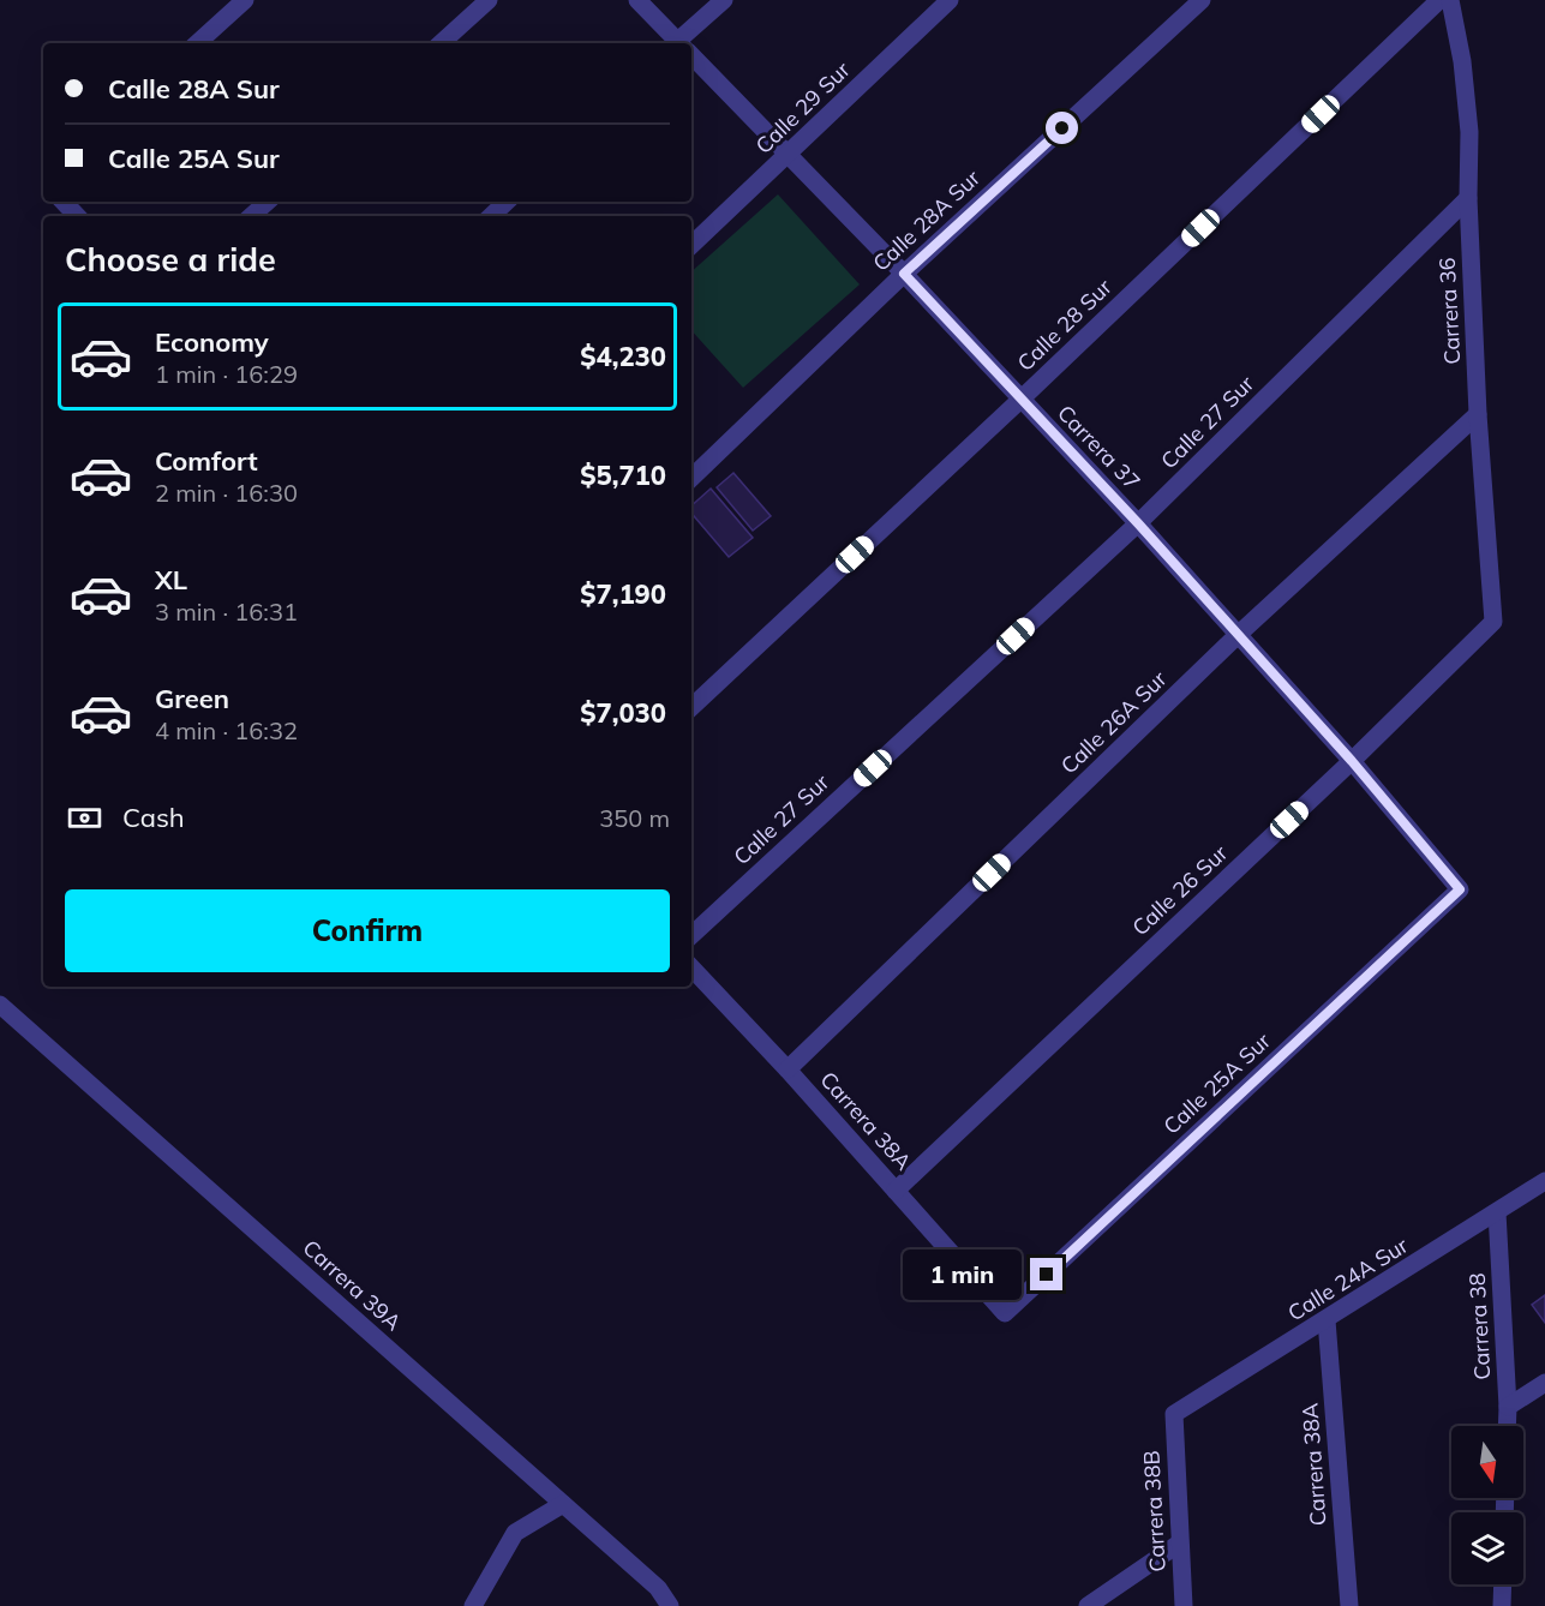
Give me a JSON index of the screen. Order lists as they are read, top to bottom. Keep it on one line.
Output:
{"streets":{"street":["Calle 29 Sur","Calle 28A Sur","Carrera 36","Calle 28 Sur","Calle 27 Sur","Carrera 37","Calle 26A Sur","Calle 26 Sur","Calle 25A Sur","Carrera 38A","Calle 24A Sur","Carrera 39A","Carrera 38","Carrera 38B"]},"crossings":[["Calle 29 Sur","Carrera 37"],["Calle 28A Sur","Carrera 37"],["Carrera 36","Calle 27 Sur"],["Carrera 36","Calle 26A Sur"],["Carrera 36","Calle 26 Sur"],["Calle 28 Sur","Carrera 37"],["Calle 27 Sur","Carrera 37"],["Carrera 37","Calle 26A Sur"],["Carrera 37","Calle 26 Sur"],["Carrera 37","Calle 25A Sur"],["Calle 26A Sur","Carrera 38A"],["Calle 26 Sur","Carrera 38A"],["Calle 25A Sur","Carrera 38A"],["Carrera 38A","Calle 24A Sur"],["Calle 24A Sur","Carrera 38"],["Calle 24A Sur","Carrera 38B"]],"north":"bottom","page":{"banner":["Calle 28A Sur","Calle 25A Sur"],"heading":"Choose a ride","list":[{"name":"Economy","note":"1 min · 16:29","value":"$4,230"},{"name":"Comfort","note":"2 min · 16:30","value":"$5,710"},{"name":"XL","note":"3 min · 16:31","value":"$7,190"},{"name":"Green","note":"4 min · 16:32","value":"$7,030"}],"pay":["Cash","350 m"],"buttons":"Confirm","bubble":"1 min"}}
